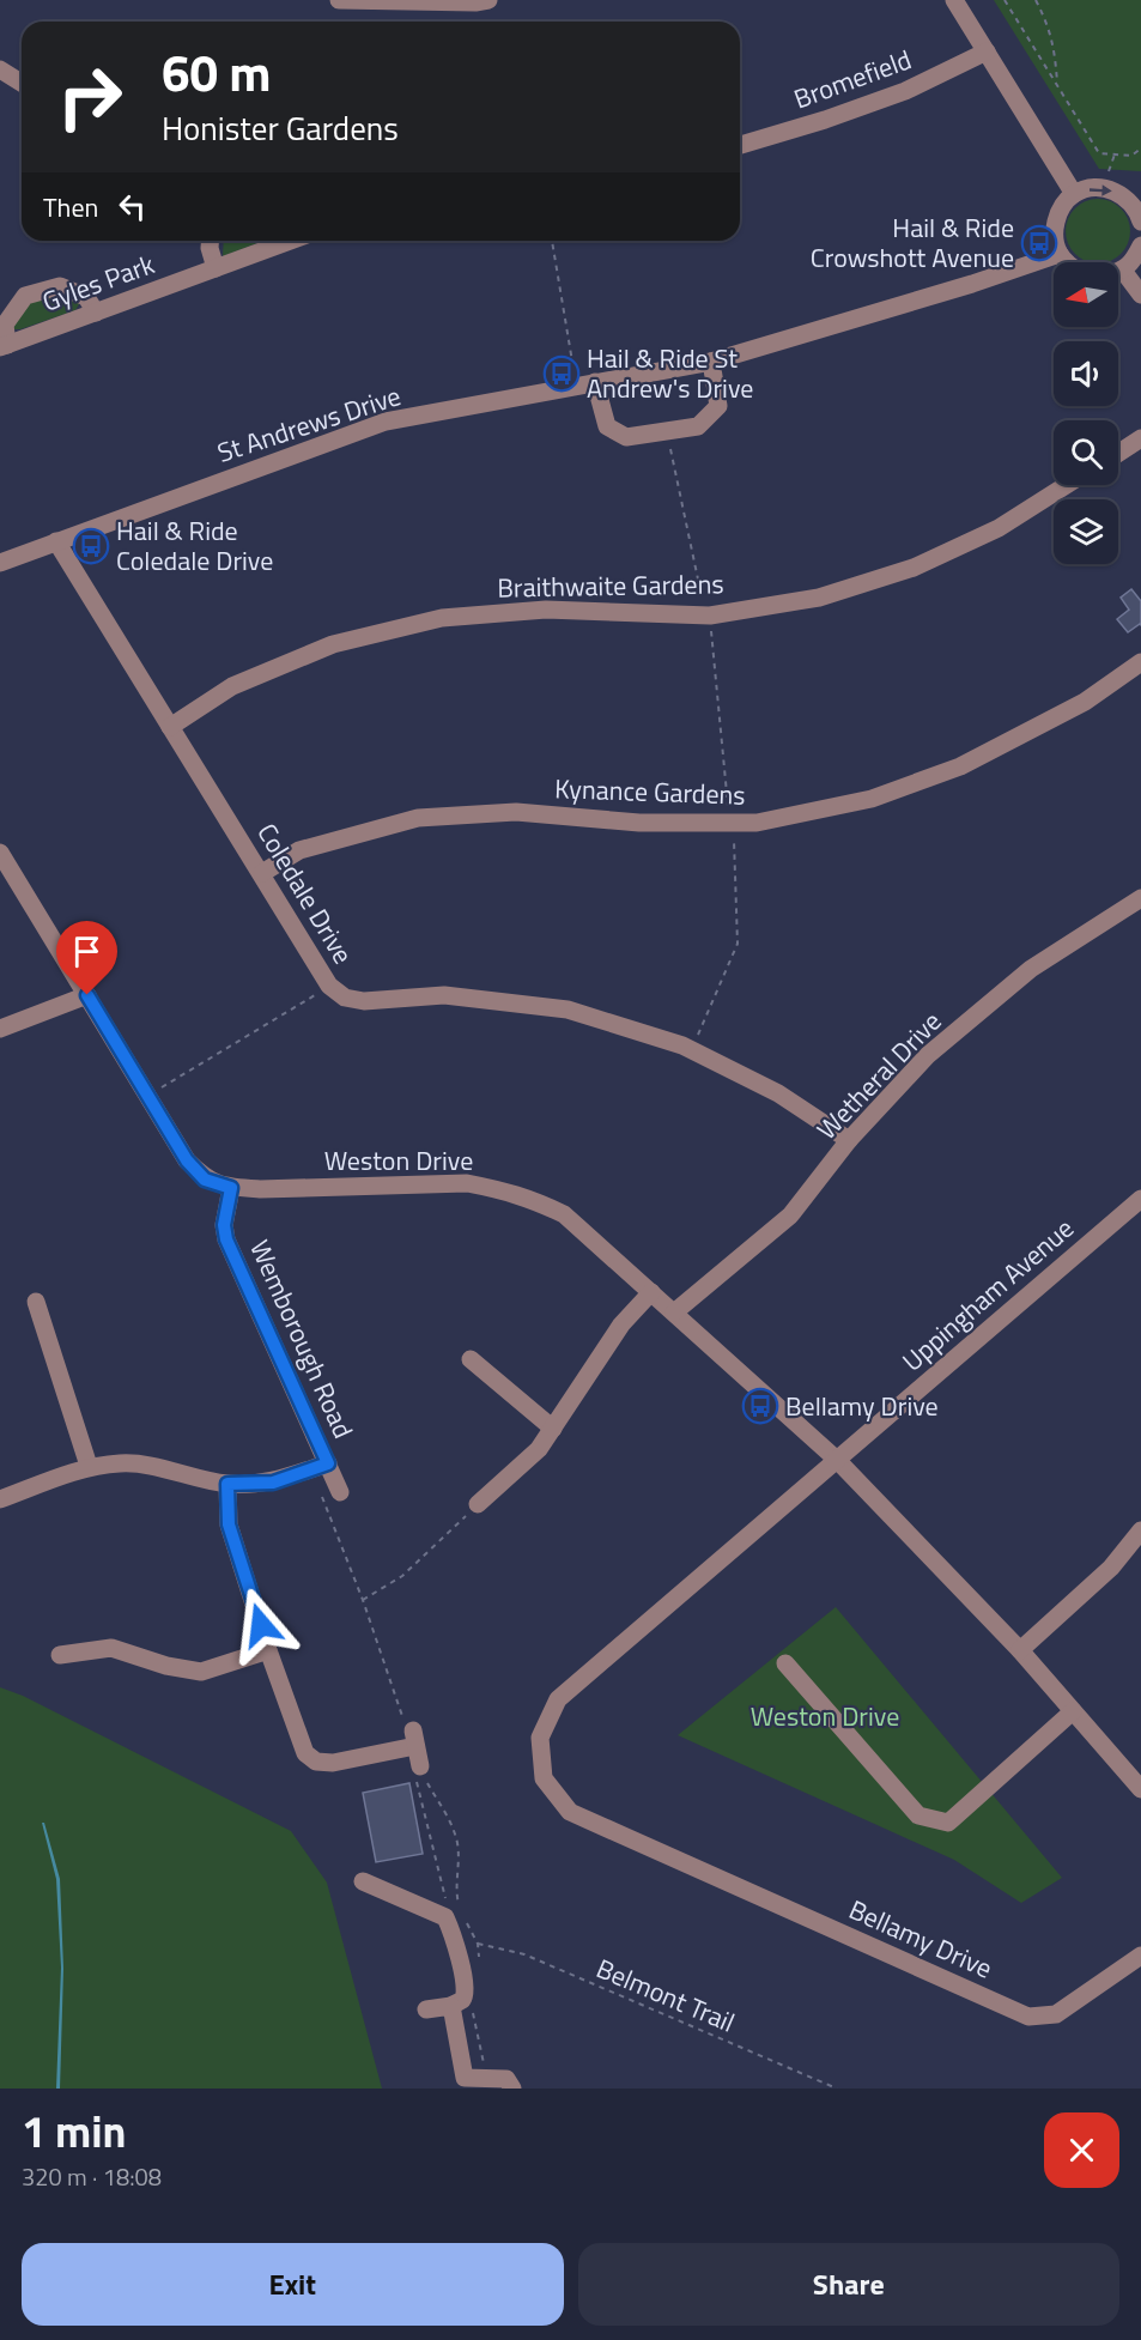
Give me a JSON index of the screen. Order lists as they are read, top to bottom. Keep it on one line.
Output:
{"streets":{"street":["Bromefield","Gyles Park","St Andrews Drive","Braithwaite Gardens","Kynance Gardens","Coledale Drive","Wetheral Drive","Weston Drive","Uppingham Avenue","Wemborough Road","Bellamy Drive"],"path":["Belmont Trail"]},"crossings":[["St Andrews Drive","Coledale Drive"],["Braithwaite Gardens","Coledale Drive"],["Kynance Gardens","Coledale Drive"],["Coledale Drive","Wetheral Drive"],["Wetheral Drive","Weston Drive"],["Weston Drive","Uppingham Avenue"],["Weston Drive","Wemborough Road"],["Weston Drive","Bellamy Drive"],["Uppingham Avenue","Bellamy Drive"]],"parks":["Weston Drive"],"places":{"bus stop":["Hail & Ride Crowshott Avenue","Hail & Ride St Andrew's Drive","Hail & Ride Coledale Drive","Bellamy Drive"]},"north":"left","page":{"turn":["60 m","Honister Gardens"],"then":"Then","heading":["1 min","320 m · 18:08"],"buttons":["Exit","Share"]}}
